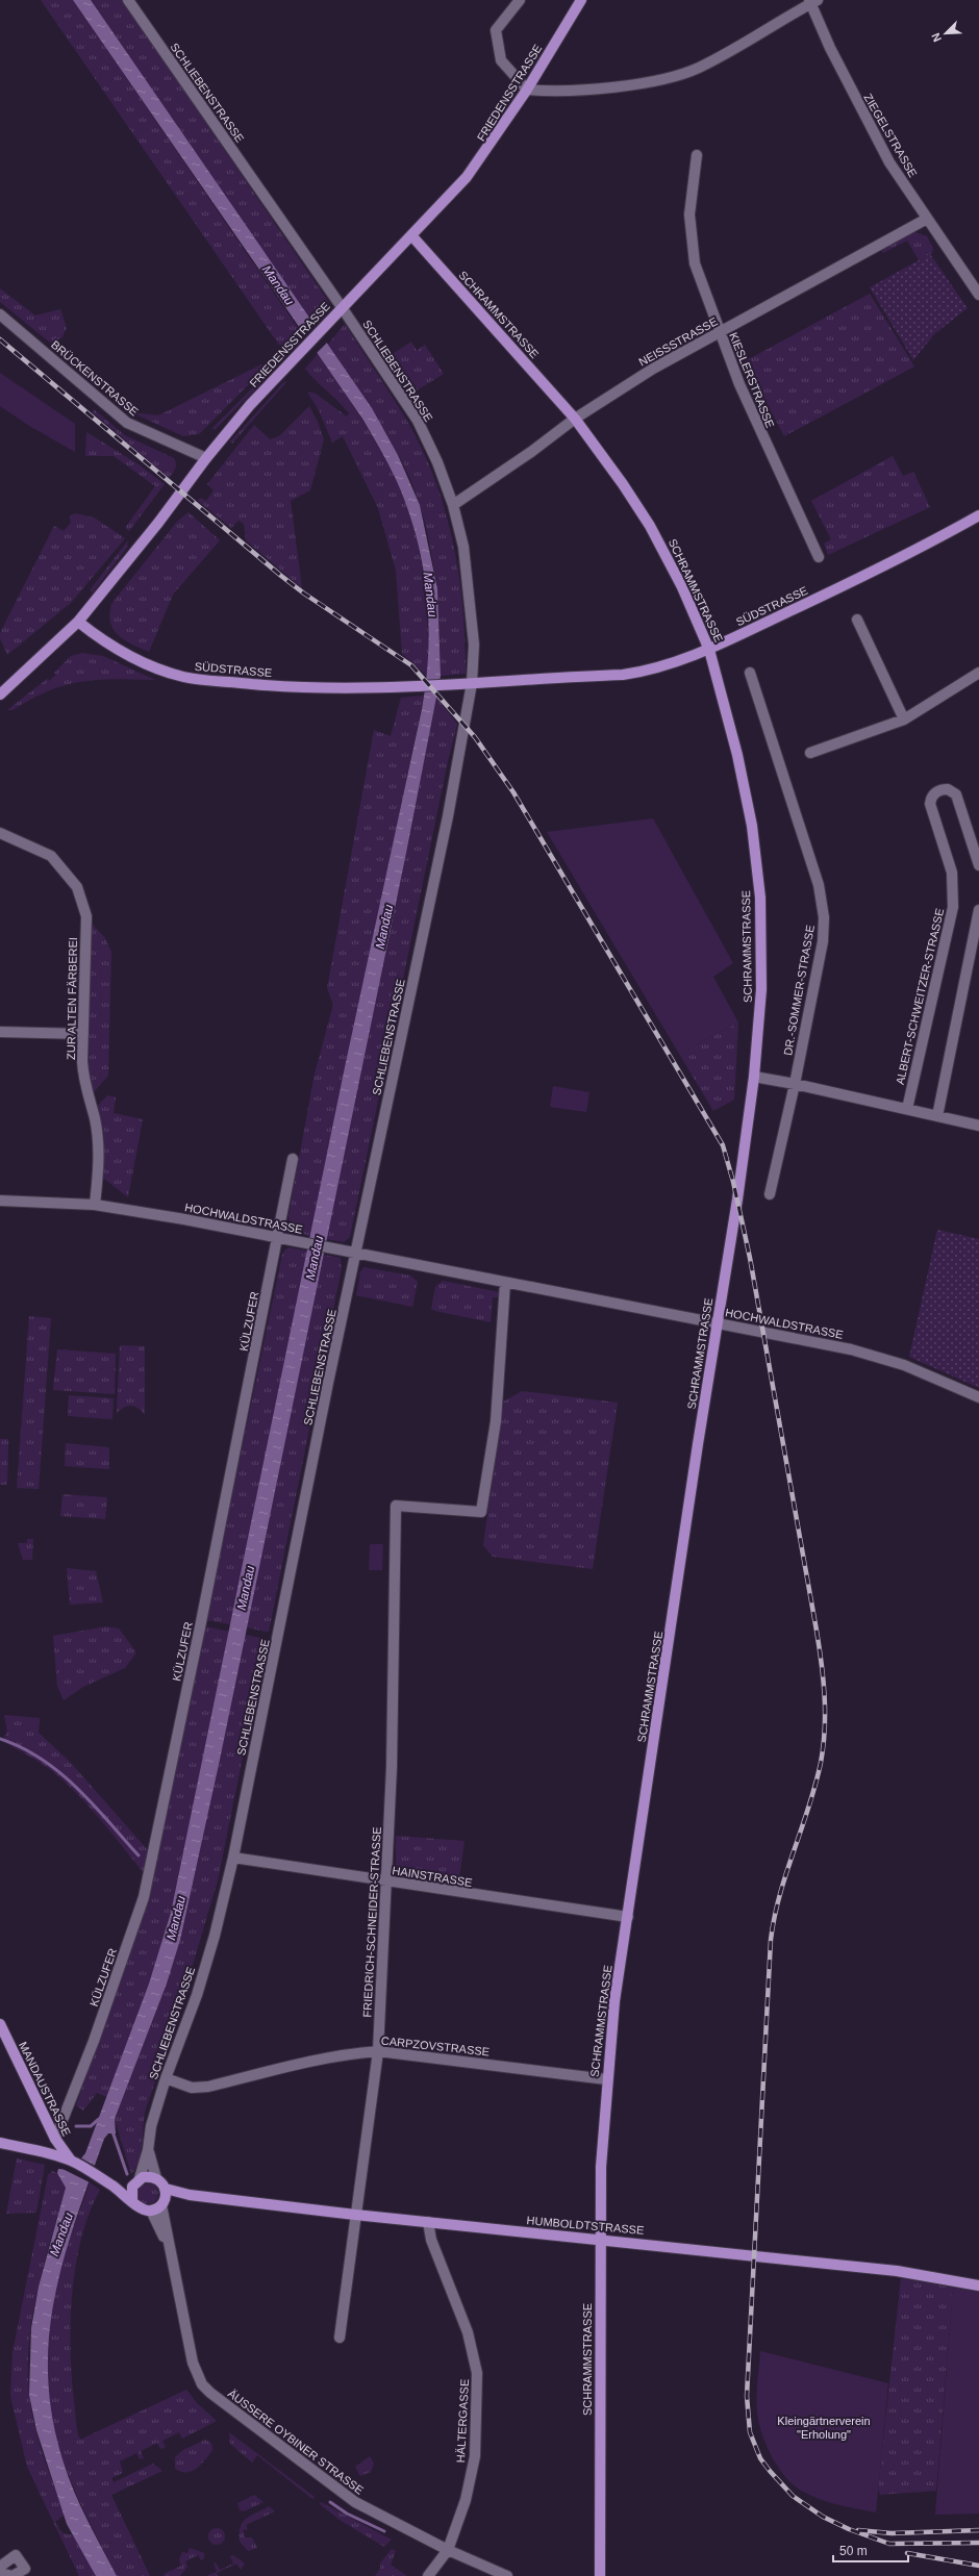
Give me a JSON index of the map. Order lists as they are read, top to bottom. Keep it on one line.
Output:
{"streets":{"main road":["FRIEDENSSTRASSE","SCHRAMMSTRASSE","SÜDSTRASSE","MANDAUSTRASSE","HUMBOLDTSTRASSE"],"street":["SCHLIEBENSTRASSE","ZIEGELSTRASSE","NEISSSTRASSE","BRÜCKENSTRASSE","KIESLERSTRASSE","DR.-SOMMER-STRASSE","ALBERT-SCHWEITZER-STRASSE","ZUR ALTEN FÄRBEREI","HOCHWALDSTRASSE","KÜLZUFER","HAINSTRASSE","FRIEDRICH-SCHNEIDER-STRASSE","CARPZOVSTRASSE","HÄLTERGASSE","ÄUSSERE OYBINER STRASSE"]},"crossings":[["SCHLIEBENSTRASSE","FRIEDENSSTRASSE"],["SCHLIEBENSTRASSE","NEISSSTRASSE"],["SCHLIEBENSTRASSE","SÜDSTRASSE"],["SCHLIEBENSTRASSE","HOCHWALDSTRASSE"],["SCHLIEBENSTRASSE","HAINSTRASSE"],["SCHLIEBENSTRASSE","CARPZOVSTRASSE"],["SCHLIEBENSTRASSE","MANDAUSTRASSE"],["SCHLIEBENSTRASSE","HUMBOLDTSTRASSE"],["SCHLIEBENSTRASSE","ÄUSSERE OYBINER STRASSE"],["FRIEDENSSTRASSE","SCHRAMMSTRASSE"],["FRIEDENSSTRASSE","BRÜCKENSTRASSE"],["FRIEDENSSTRASSE","SÜDSTRASSE"],["ZIEGELSTRASSE","NEISSSTRASSE"],["SCHRAMMSTRASSE","NEISSSTRASSE"],["SCHRAMMSTRASSE","SÜDSTRASSE"],["SCHRAMMSTRASSE","HOCHWALDSTRASSE"],["SCHRAMMSTRASSE","HAINSTRASSE"],["SCHRAMMSTRASSE","CARPZOVSTRASSE"],["SCHRAMMSTRASSE","HUMBOLDTSTRASSE"],["NEISSSTRASSE","KIESLERSTRASSE"],["ZUR ALTEN FÄRBEREI","HOCHWALDSTRASSE"],["HOCHWALDSTRASSE","KÜLZUFER"],["HOCHWALDSTRASSE","FRIEDRICH-SCHNEIDER-STRASSE"],["KÜLZUFER","MANDAUSTRASSE"],["HAINSTRASSE","FRIEDRICH-SCHNEIDER-STRASSE"],["FRIEDRICH-SCHNEIDER-STRASSE","CARPZOVSTRASSE"],["FRIEDRICH-SCHNEIDER-STRASSE","HUMBOLDTSTRASSE"],["MANDAUSTRASSE","HUMBOLDTSTRASSE"],["MANDAUSTRASSE","ÄUSSERE OYBINER STRASSE"],["HUMBOLDTSTRASSE","HÄLTERGASSE"],["HUMBOLDTSTRASSE","ÄUSSERE OYBINER STRASSE"],["HÄLTERGASSE","ÄUSSERE OYBINER STRASSE"]],"water":["Mandau"],"parks":["Kleingärtnerverein \"Erholung\""],"scale_bar":"50 m","north":"bottom left"}
